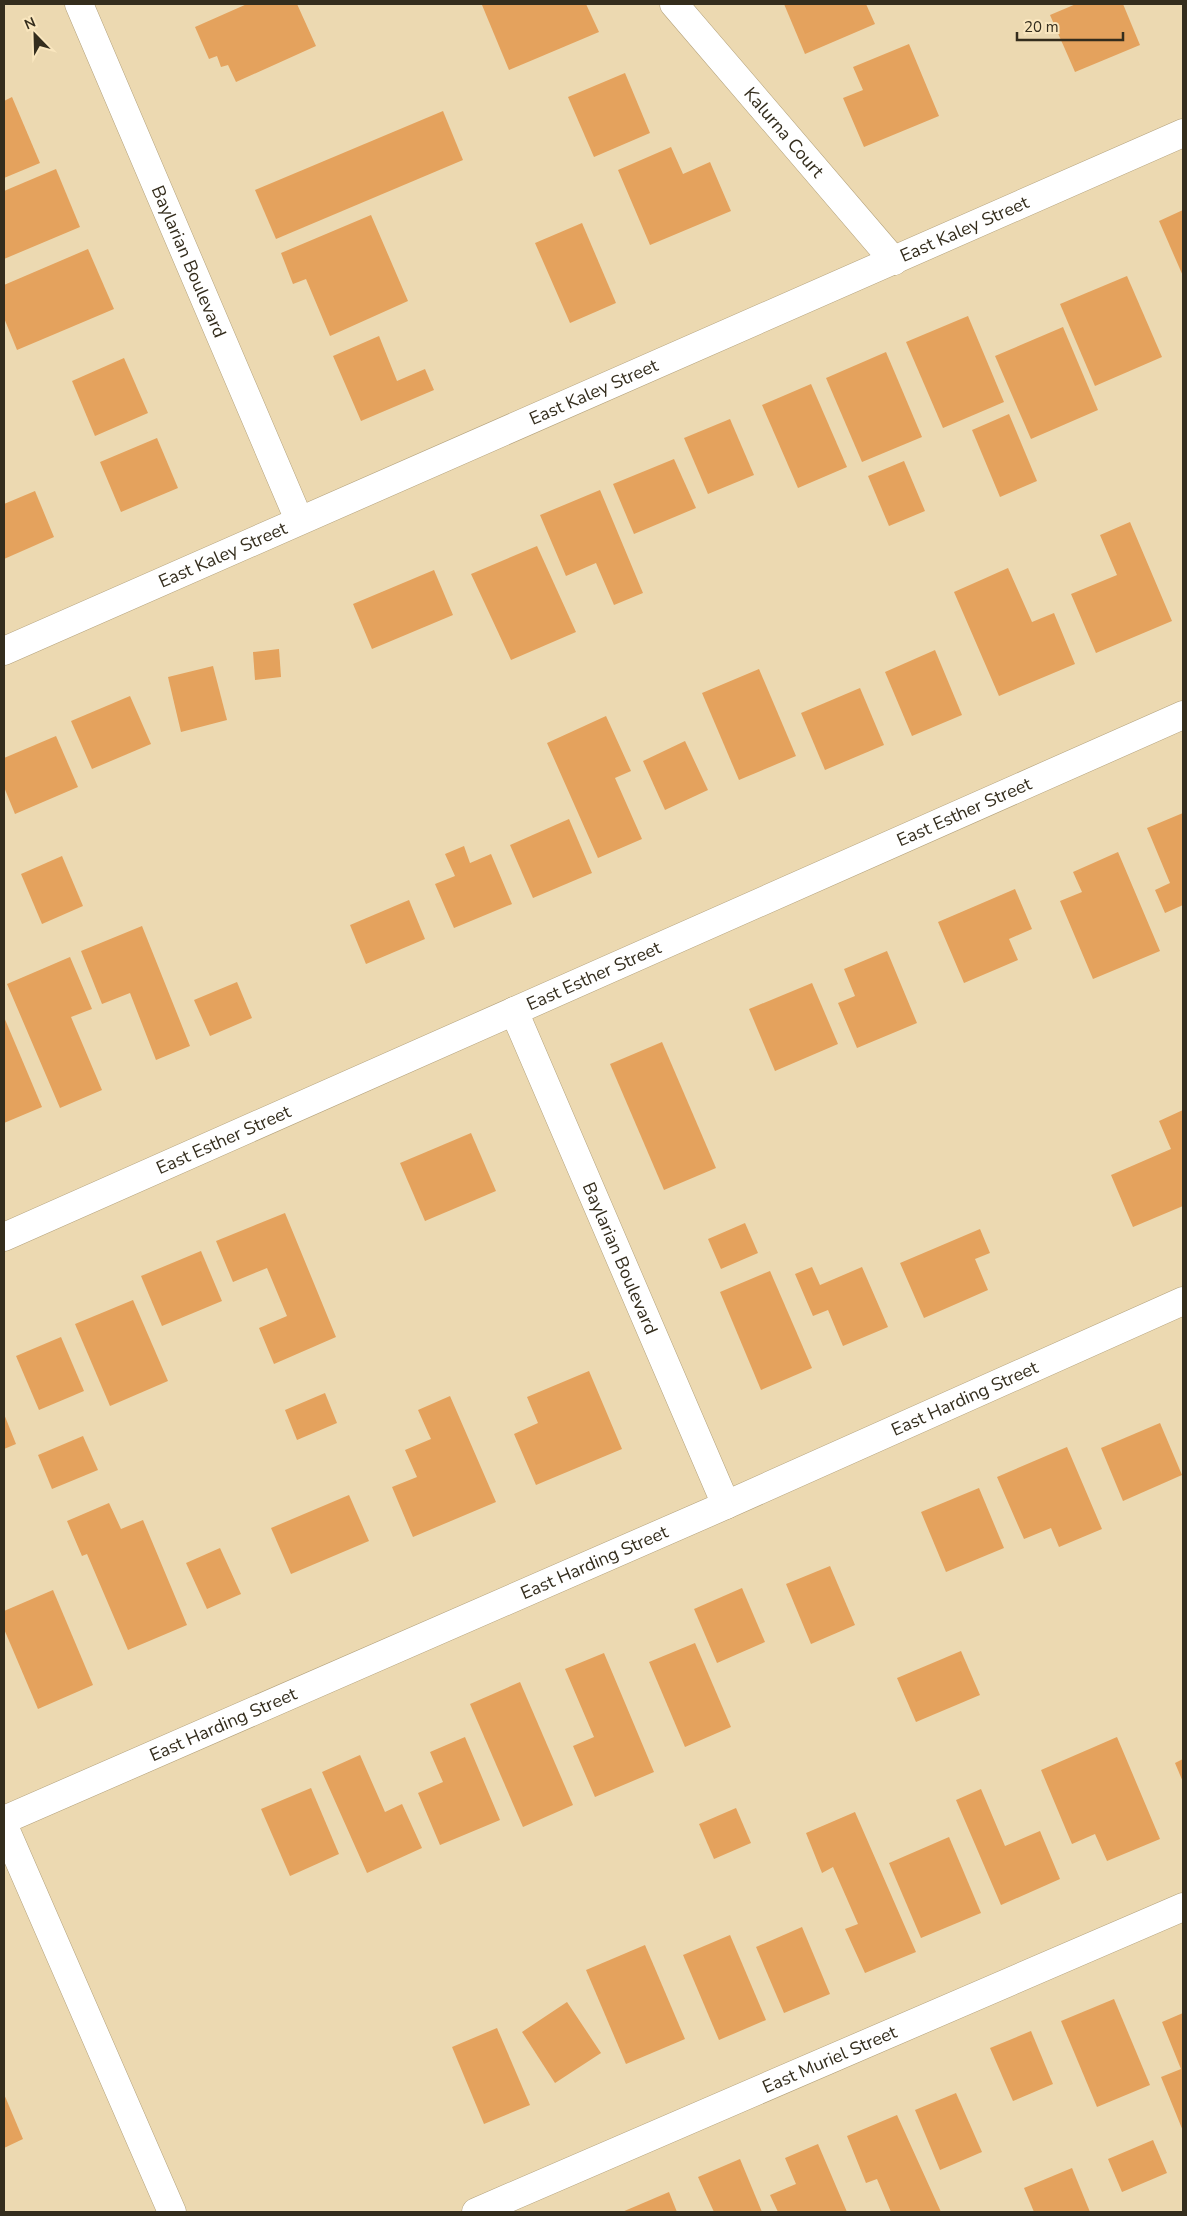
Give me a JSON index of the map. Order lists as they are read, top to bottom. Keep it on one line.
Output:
{"streets":{"street":["Kalurna Court","East Kaley Street","Baylarian Boulevard","East Esther Street","East Harding Street","East Muriel Street"]},"crossings":[["Kalurna Court","East Kaley Street"],["East Kaley Street","Baylarian Boulevard"],["Baylarian Boulevard","East Esther Street"],["Baylarian Boulevard","East Harding Street"]],"scale_bar":"20 m","north":"top left"}
